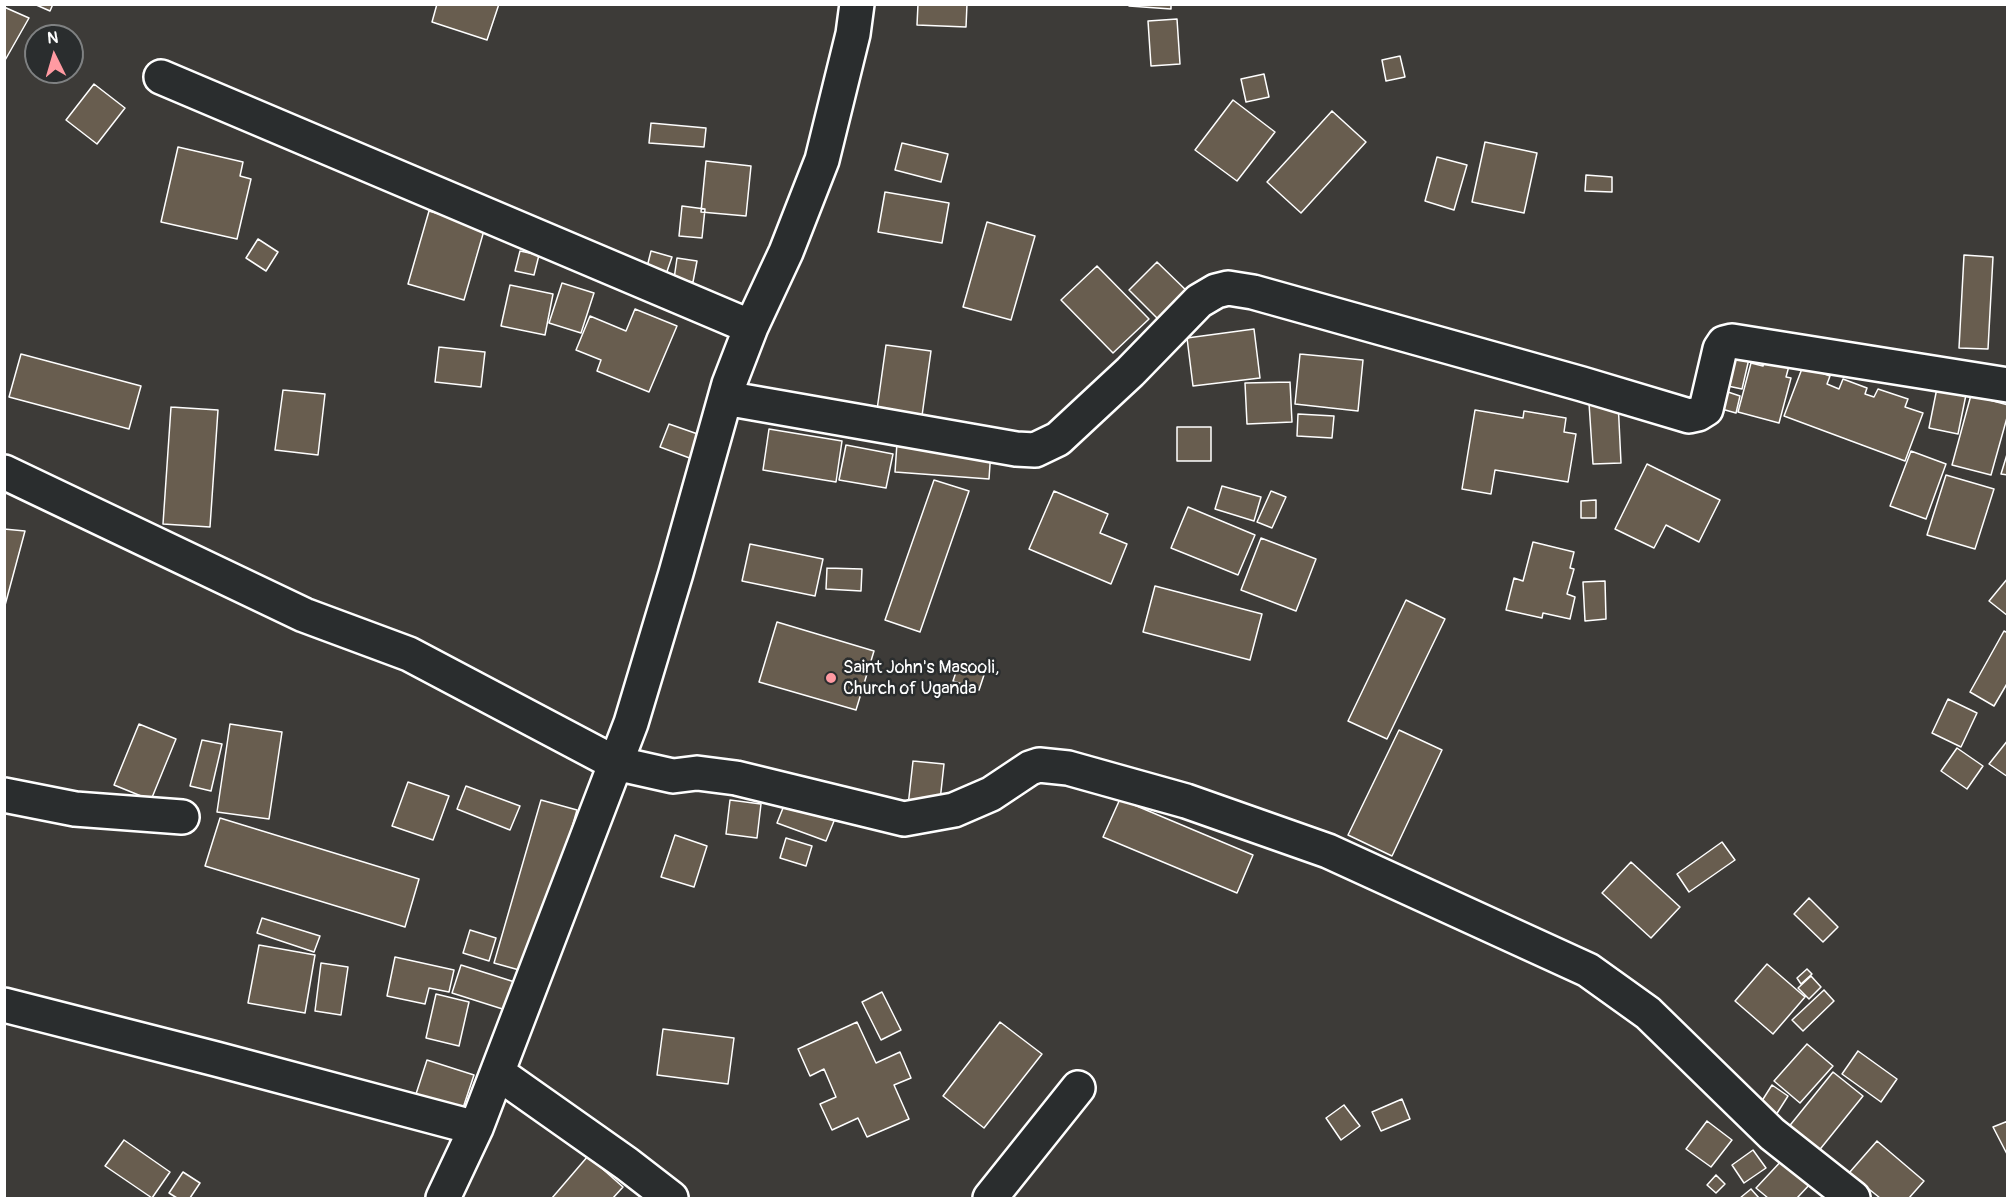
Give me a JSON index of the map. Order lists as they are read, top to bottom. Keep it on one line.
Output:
{"places":["Saint John's Masooli, Church of Uganda"],"north":"top"}
